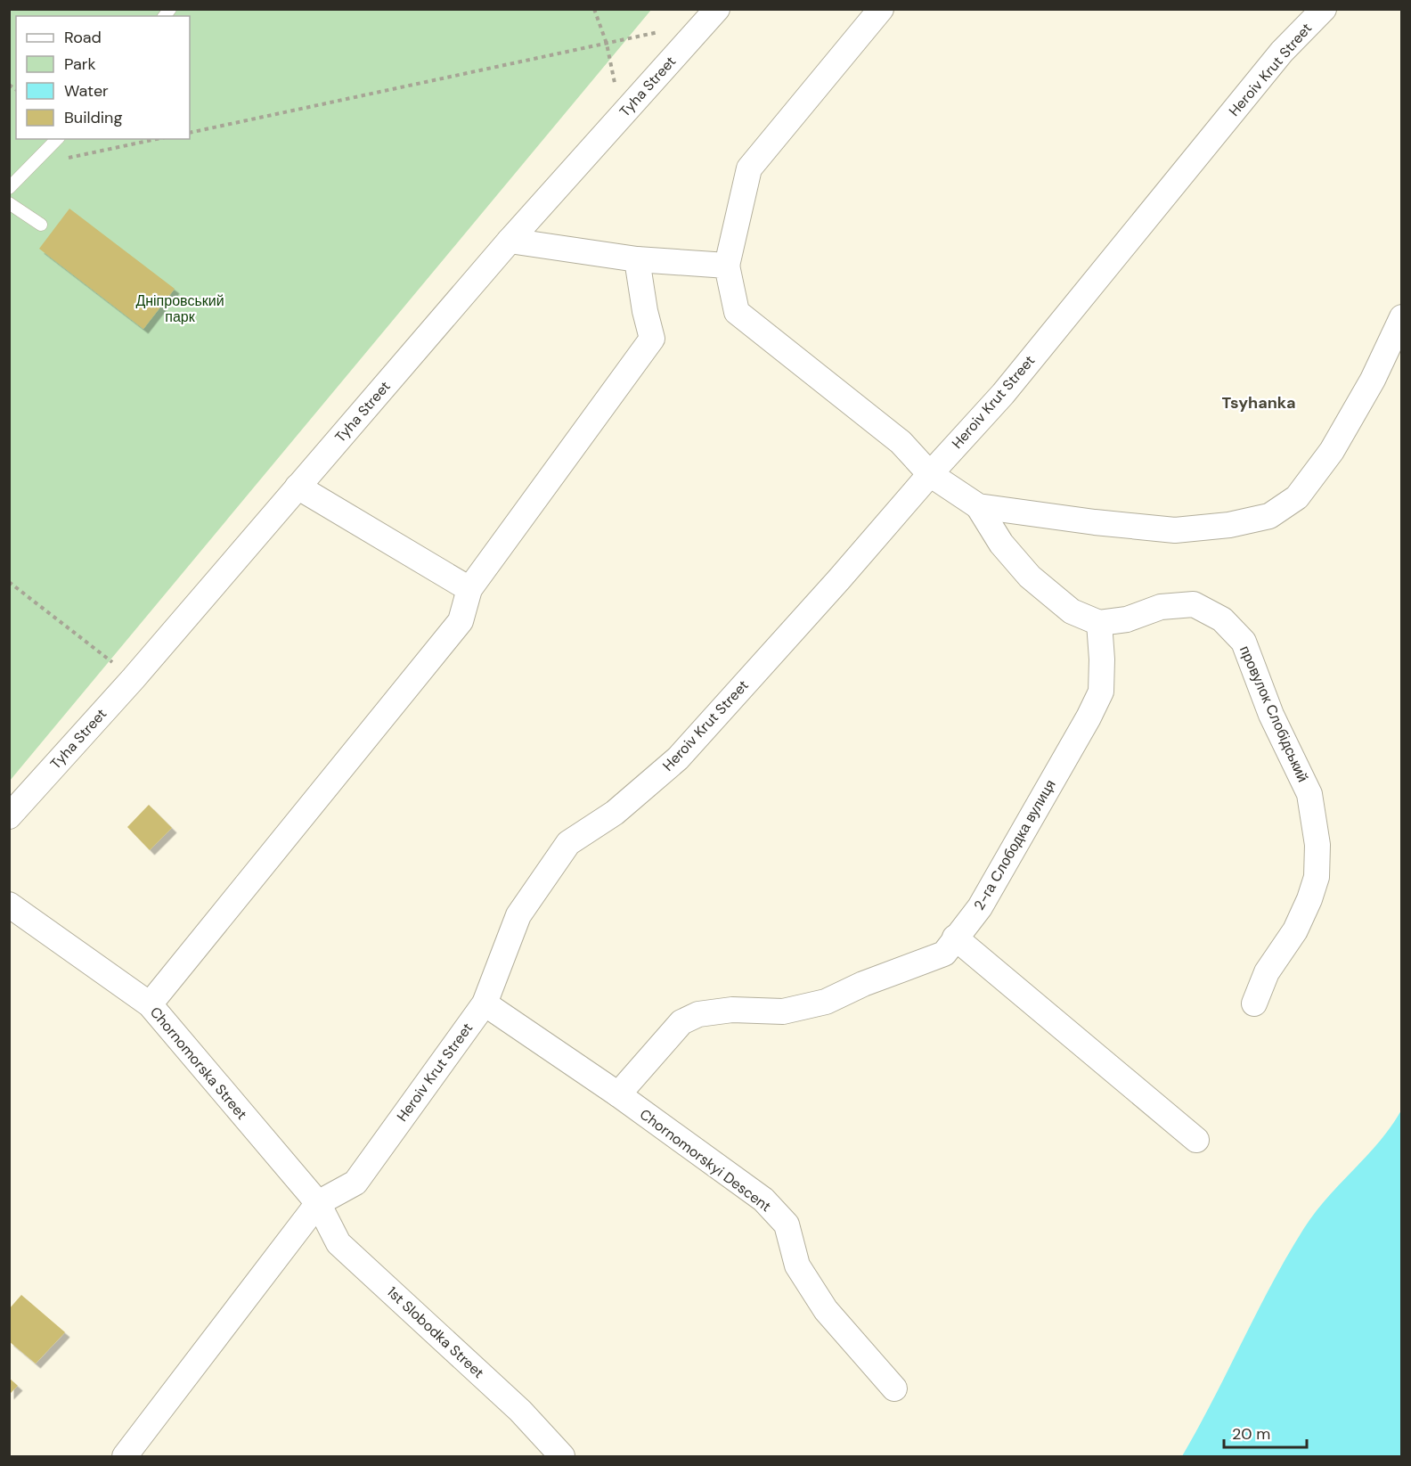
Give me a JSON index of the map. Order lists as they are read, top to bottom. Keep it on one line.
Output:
{"streets":{"street":["Heroiv Krut Street","Tyha Street","провулок Слобідський","2-га Слободка вулиця","Chornomorska Street","Chornomorskyi Descent","1st Slobodka Street"]},"crossings":[["Heroiv Krut Street","Chornomorska Street"],["Heroiv Krut Street","Chornomorskyi Descent"],["Heroiv Krut Street","1st Slobodka Street"],["провулок Слобідський","2-га Слободка вулиця"],["2-га Слободка вулиця","Chornomorskyi Descent"],["Chornomorska Street","1st Slobodka Street"]],"districts":["Tsyhanka"],"parks":["Дніпровський парк"],"legend":["Road","Park","Water","Building"],"scale_bar":"20 m"}
